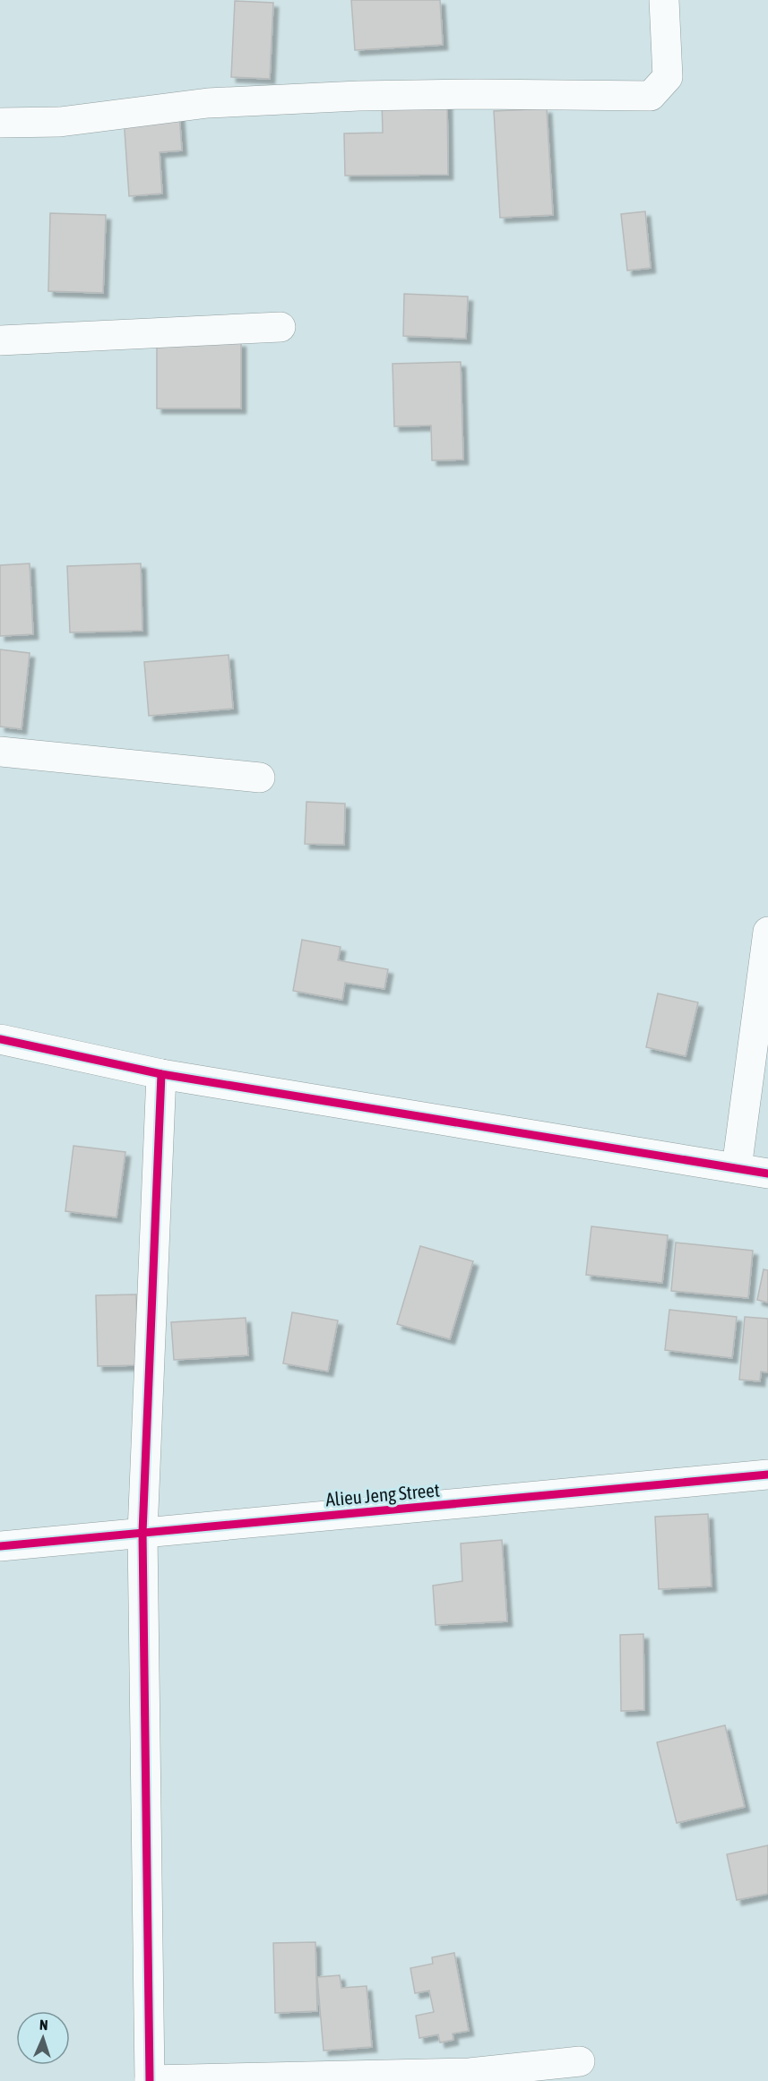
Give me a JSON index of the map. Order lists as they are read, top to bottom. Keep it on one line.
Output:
{"streets":{"street":["Alieu Jeng Street"]},"north":"top"}
